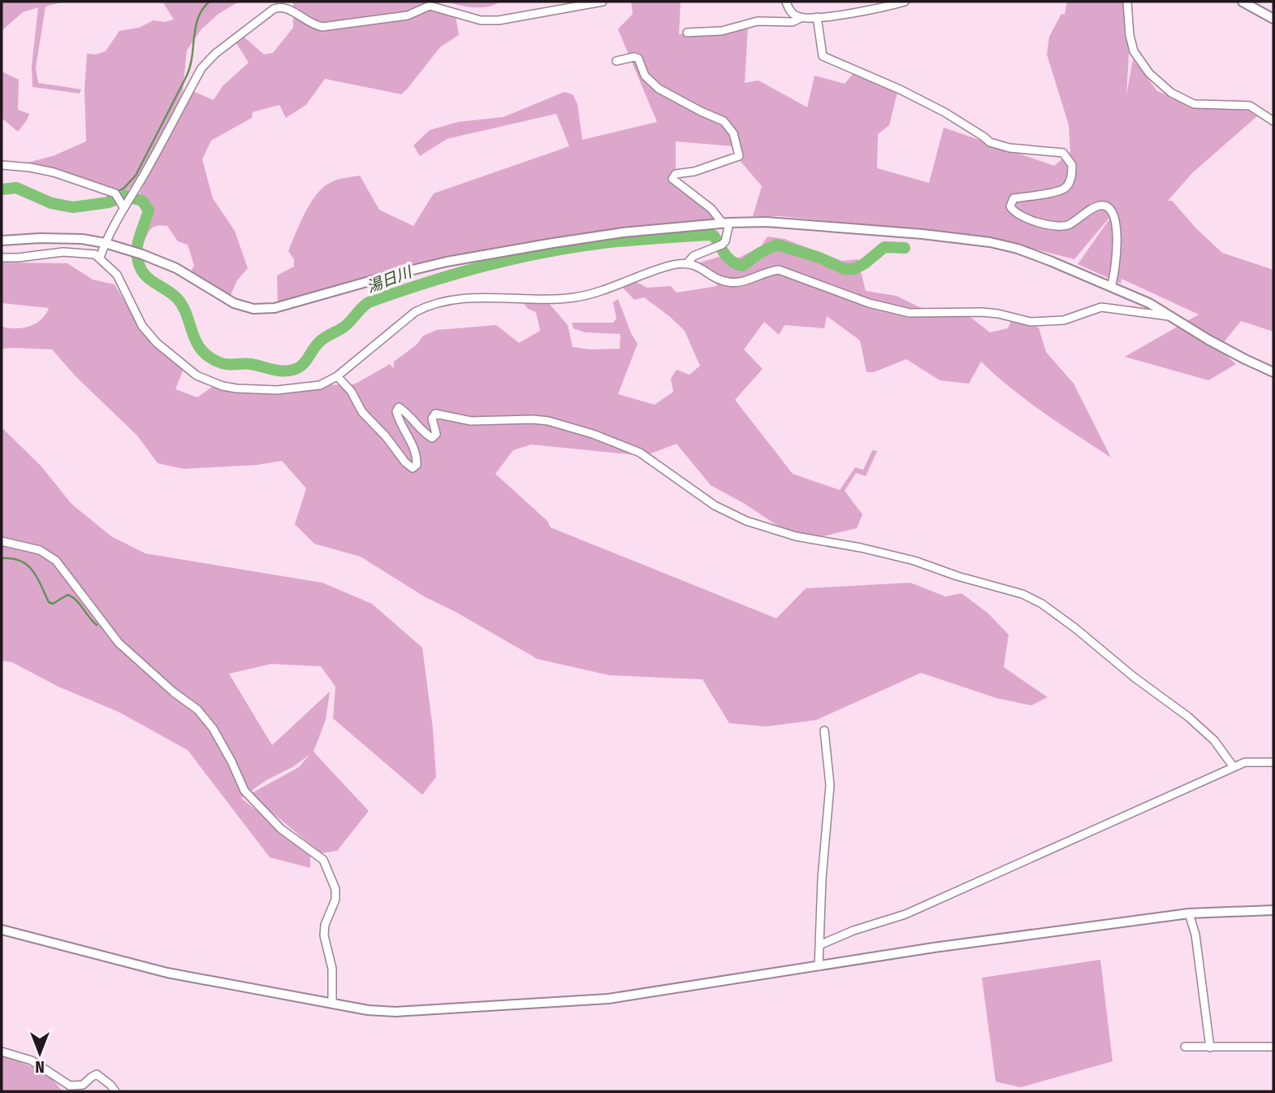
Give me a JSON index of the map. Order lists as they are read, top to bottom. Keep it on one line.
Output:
{"water":["湯日川"],"north":"bottom"}
